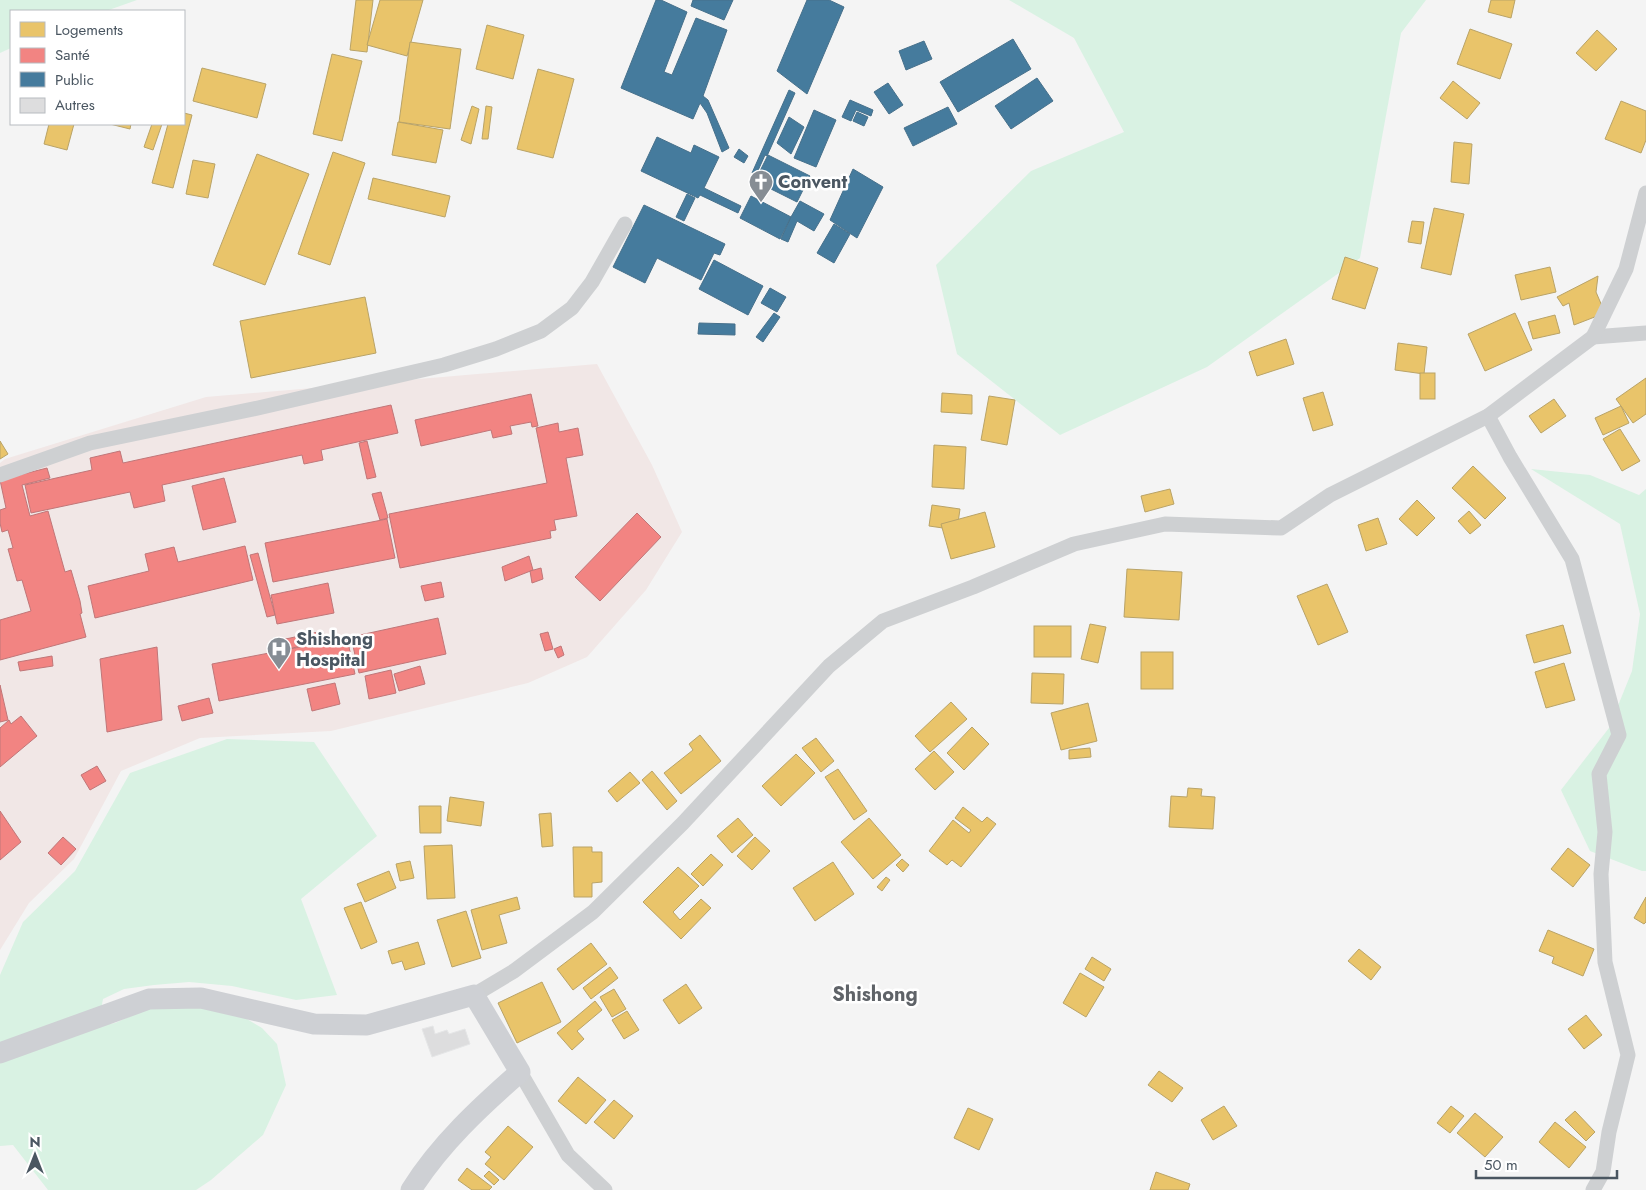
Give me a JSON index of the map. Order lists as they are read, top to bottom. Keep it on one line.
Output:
{"districts":["Shishong"],"places":{"church":["Convent"],"hospital":["Shishong Hospital"]},"legend":["Logements","Santé","Public","Autres"],"scale_bar":"50 m","north":"top"}
